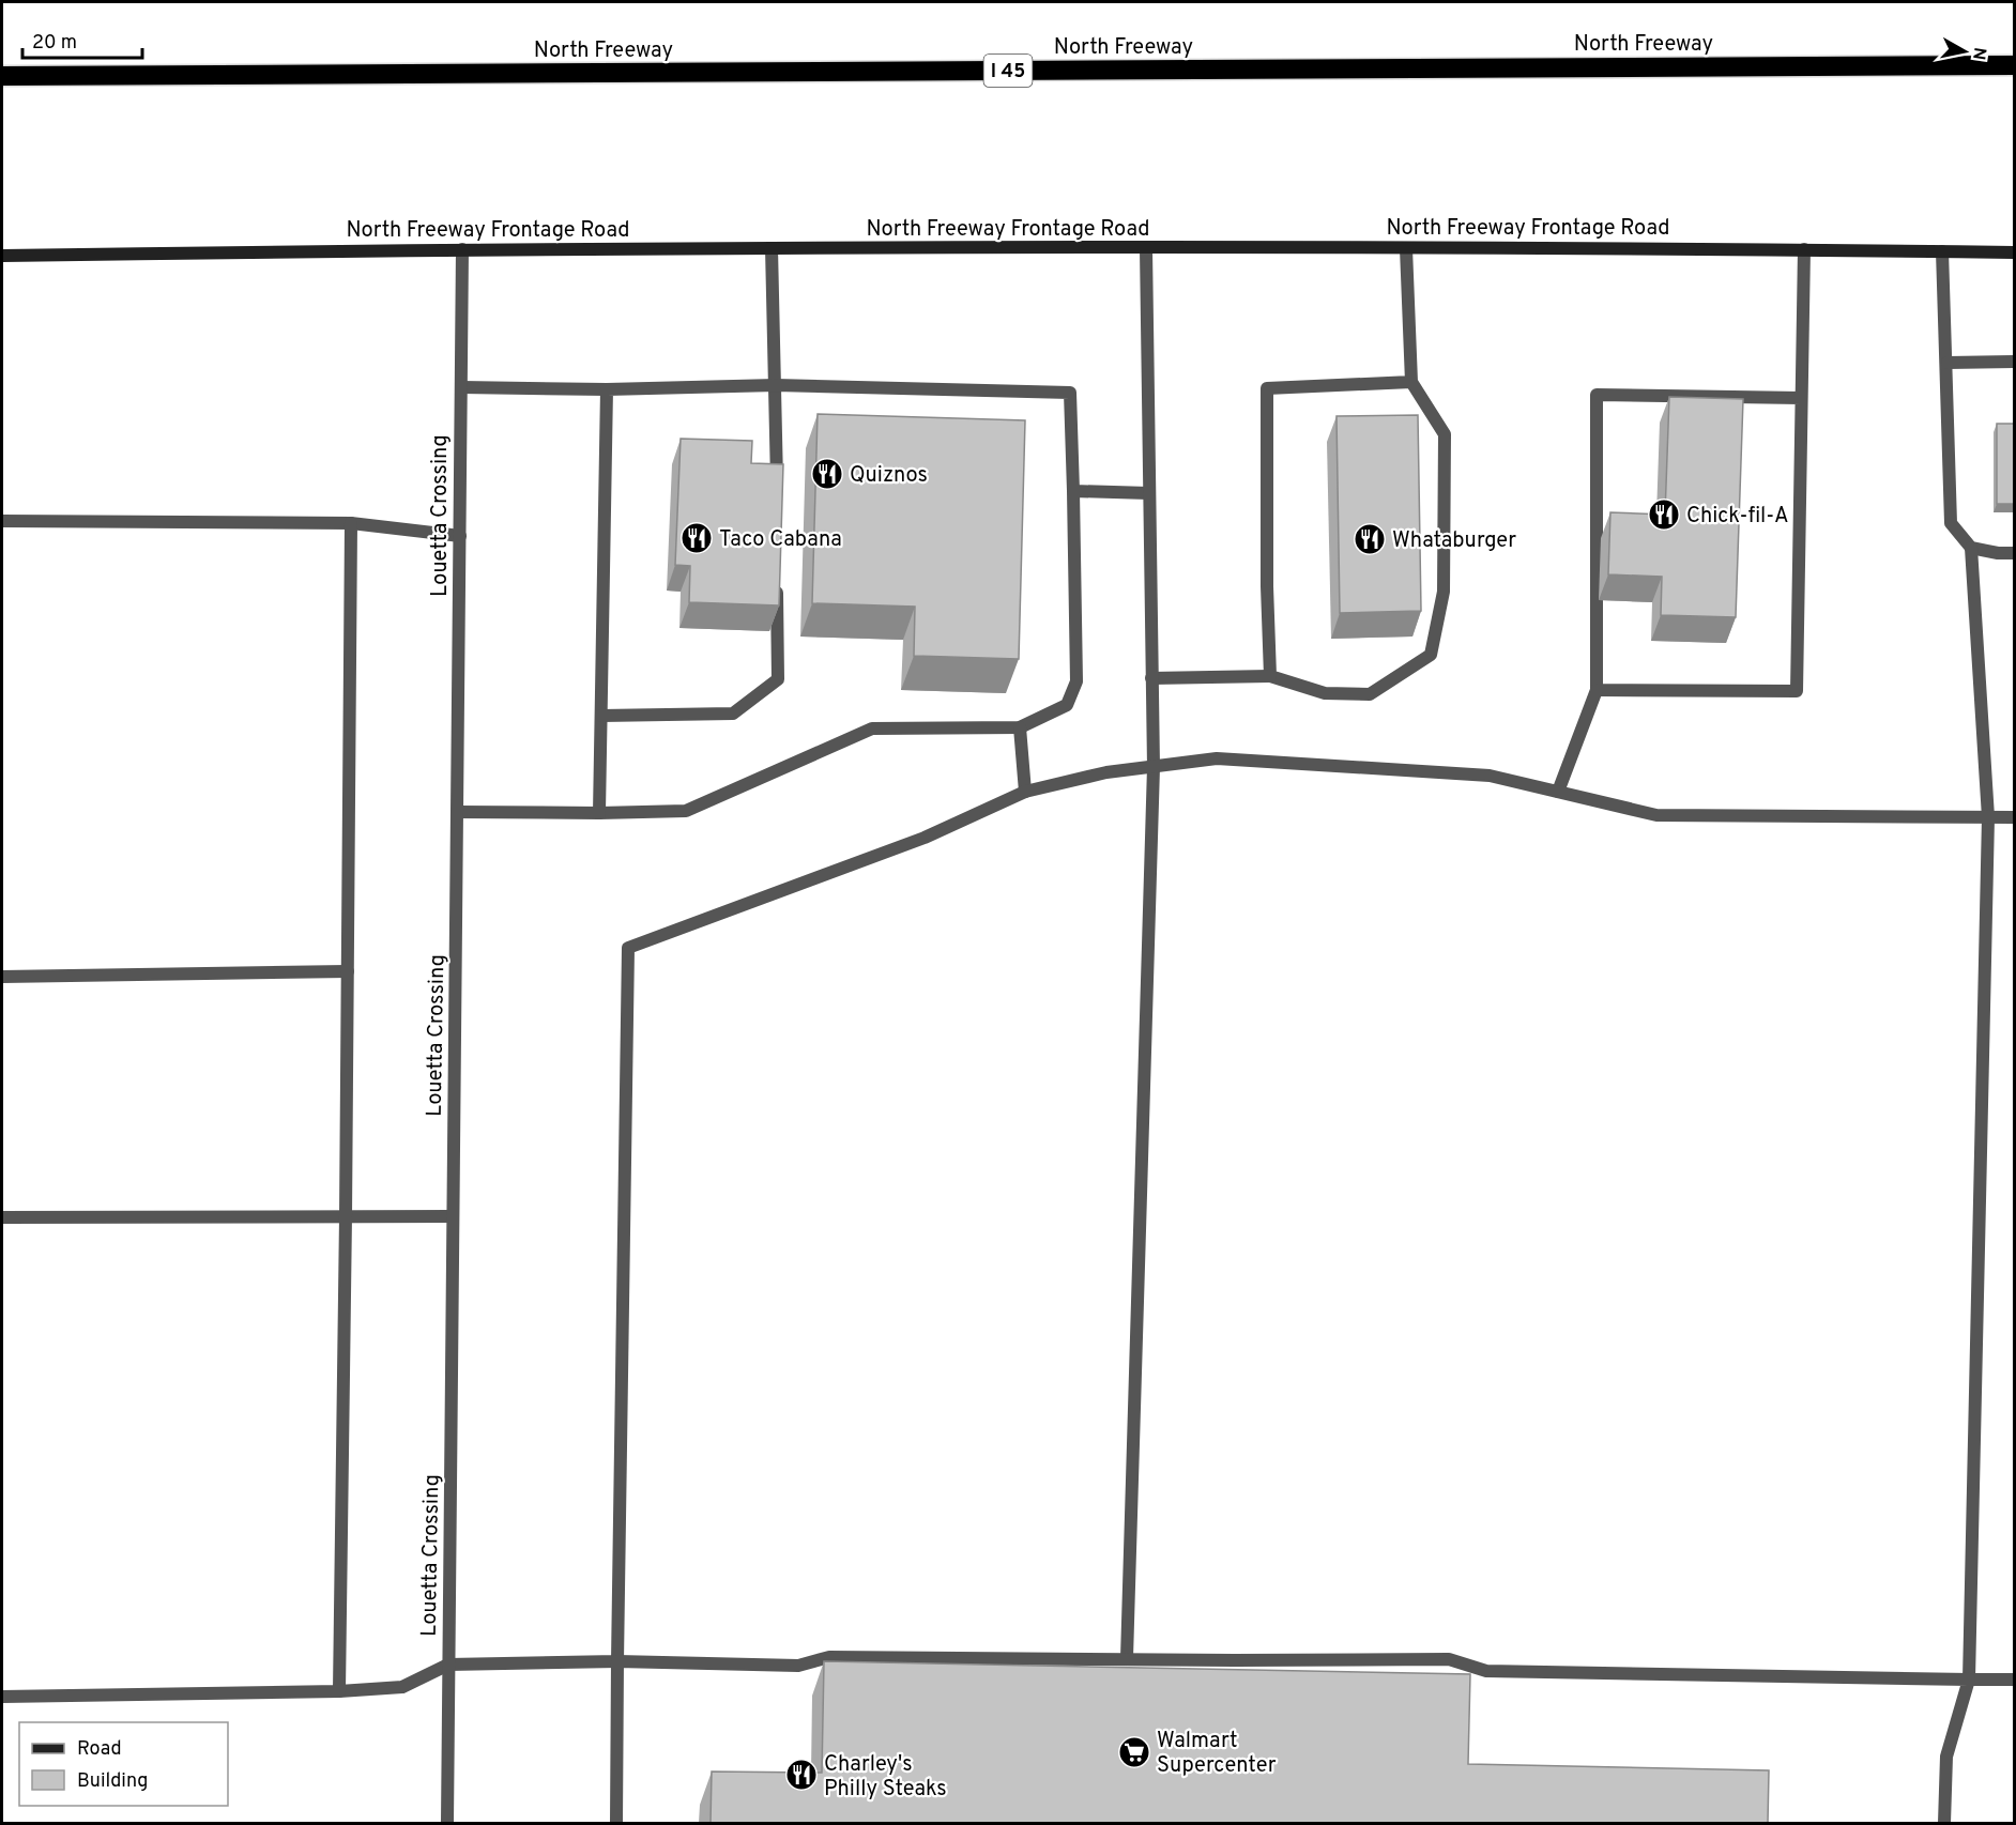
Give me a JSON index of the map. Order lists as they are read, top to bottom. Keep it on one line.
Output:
{"streets":{"highway":["North Freeway","I 45"],"main road":["North Freeway Frontage Road"],"street":["Louetta Crossing"]},"crossings":[["North Freeway Frontage Road","Louetta Crossing"]],"places":{"restaurant":["Quiznos","Chick-fil-A","Taco Cabana","Whataburger","Charley's Philly Steaks"],"supermarket":["Walmart Supercenter"]},"legend":["Road","Building"],"scale_bar":"20 m","north":"right"}
